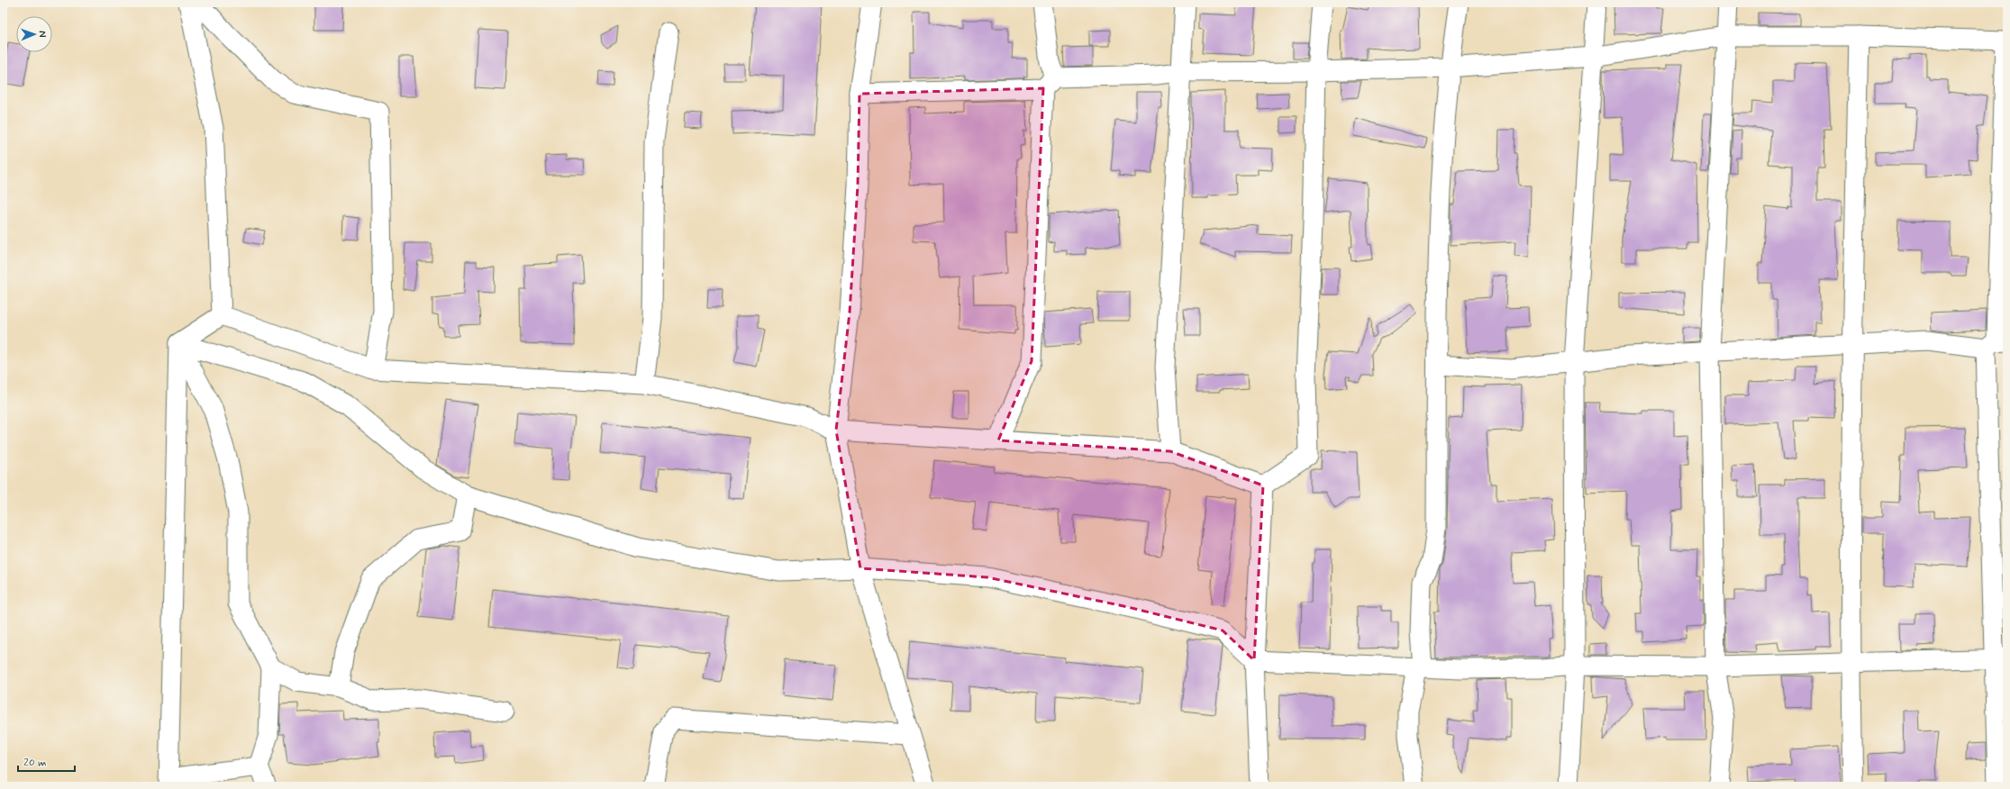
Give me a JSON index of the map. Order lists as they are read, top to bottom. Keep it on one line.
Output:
{"scale_bar":"20 m","north":"right"}
